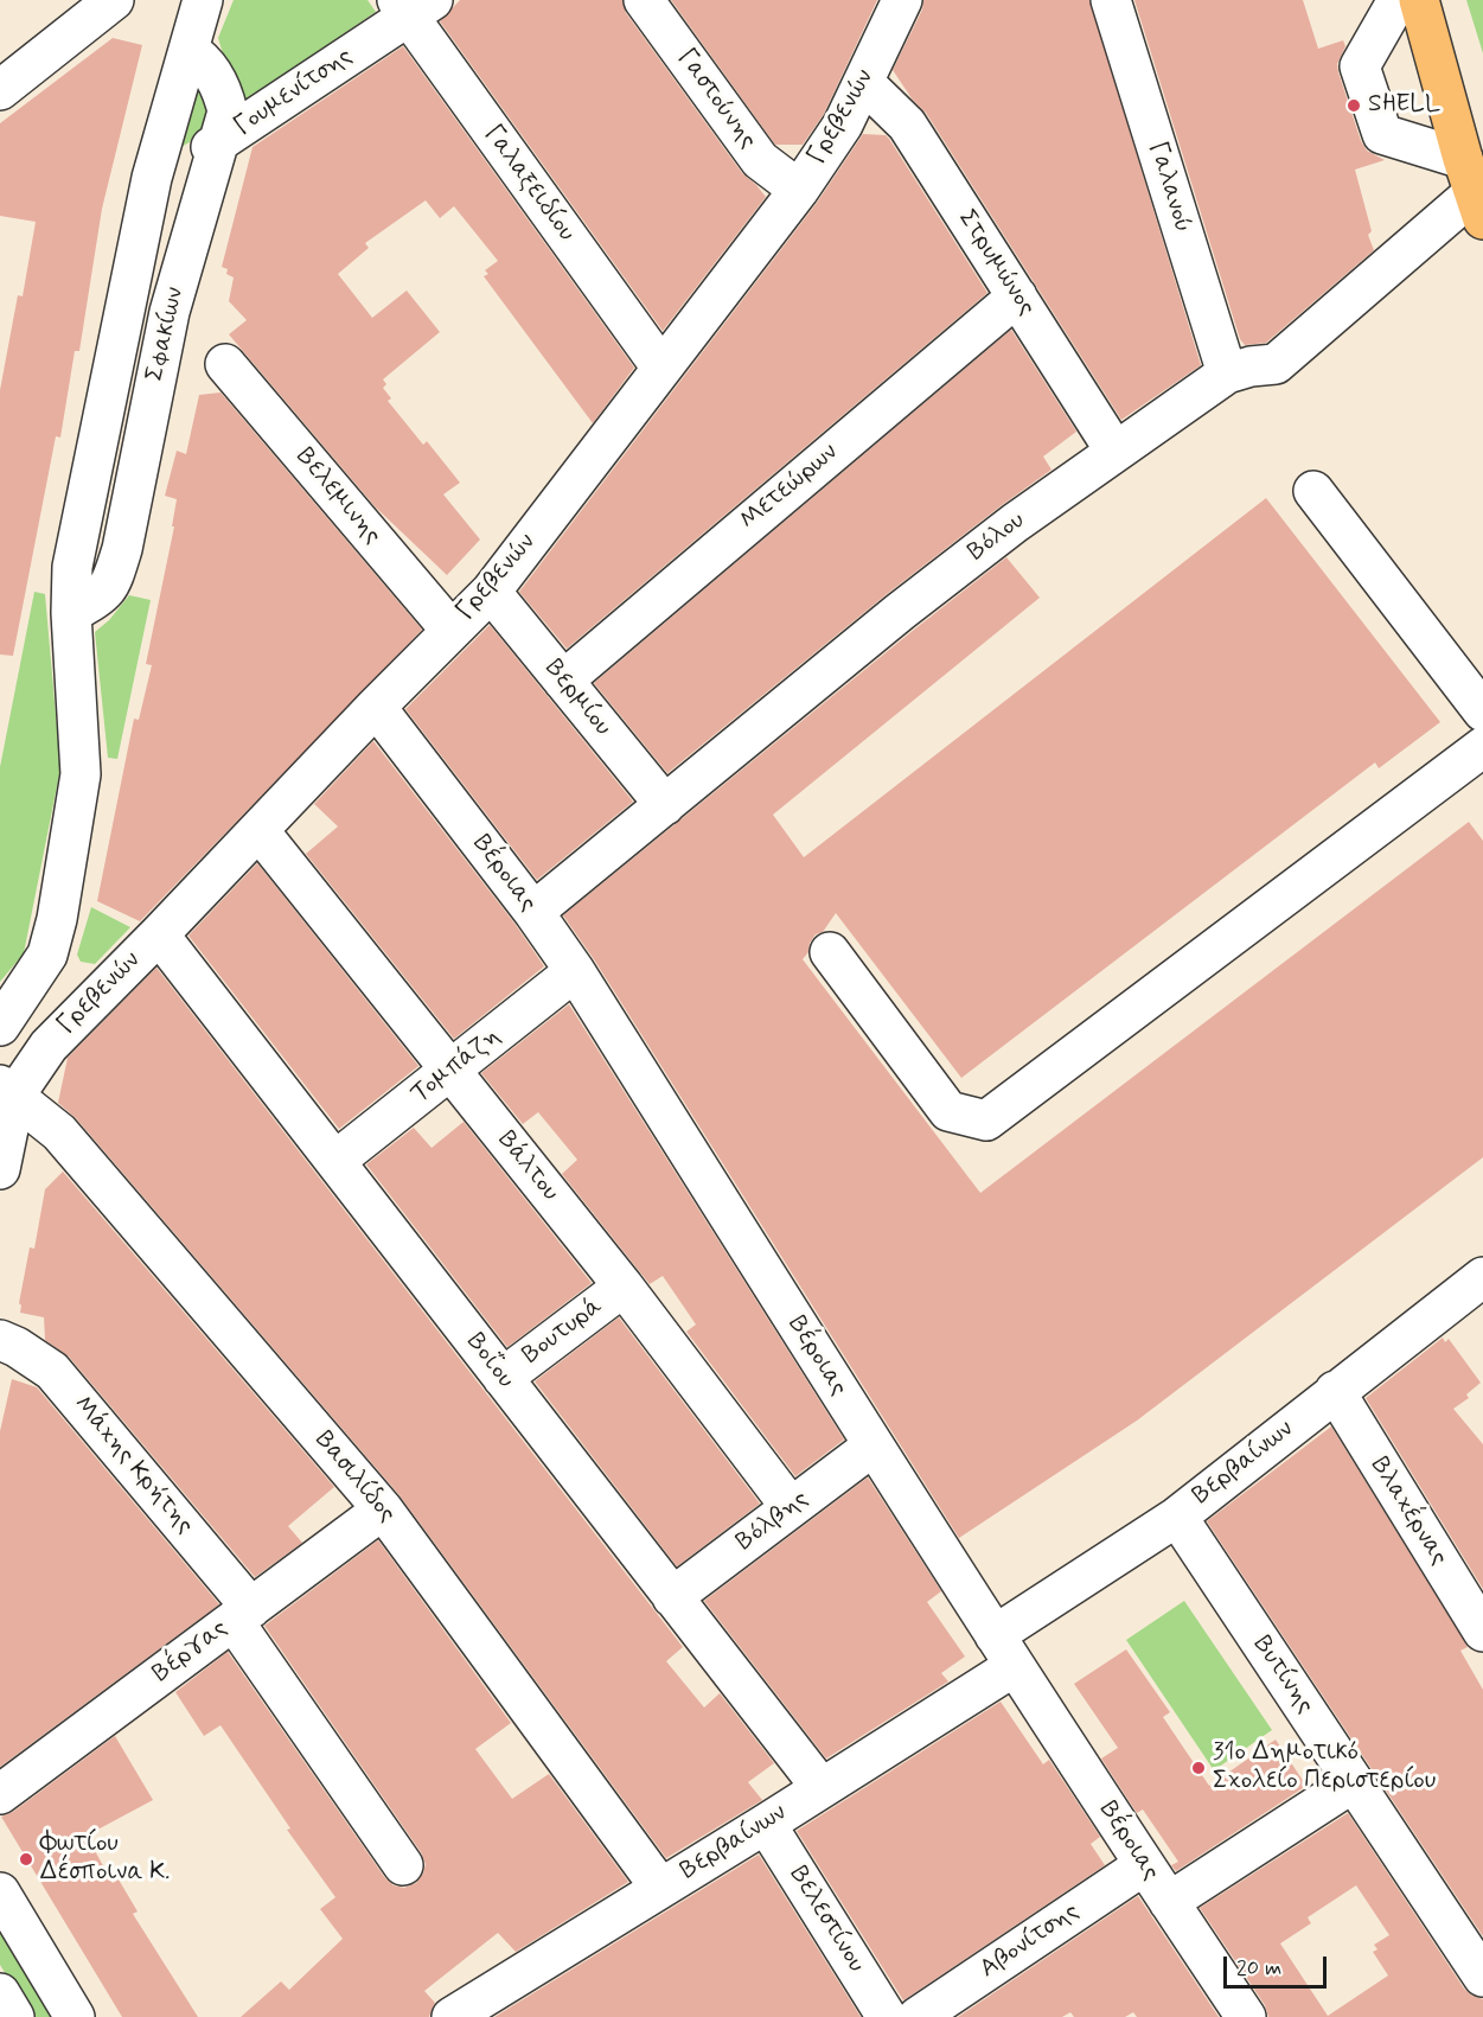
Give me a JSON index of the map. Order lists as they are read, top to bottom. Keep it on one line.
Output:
{"streets":{"street":["Γουμενίτσης","Γαστούνης","Γρεβενών","Γαλαξειδίου","Γαλανού","Στρυμώνος","Σφακίων","Μετεώρων","Βελεμινης","Βόλου","Βερμίου","Βέροιας","Τομπάζη","Βάλτου","Βουτυρά","Βοΐου","Βερβαίνων","Μάχης Κρήτης","Βασιλίδος","Βλαχέρνας","Βόλβης","Βέργας","Βυτίνης","Βελεστίνου","Αβονίτσης"]},"crossings":[["Γουμενίτσης","Γαλαξειδίου"],["Γουμενίτσης","Σφακίων"],["Γαστούνης","Γρεβενών"],["Γρεβενών","Γαλαξειδίου"],["Γρεβενών","Στρυμώνος"],["Γρεβενών","Βελεμινης"],["Γρεβενών","Βερμίου"],["Γρεβενών","Βέροιας"],["Γρεβενών","Βάλτου"],["Γρεβενών","Βοΐου"],["Γρεβενών","Βασιλίδος"],["Γαλανού","Βόλου"],["Στρυμώνος","Μετεώρων"],["Στρυμώνος","Βόλου"],["Μετεώρων","Βερμίου"],["Βόλου","Βερμίου"],["Βόλου","Βέροιας"],["Βέροιας","Τομπάζη"],["Βέροιας","Βερβαίνων"],["Βέροιας","Βόλβης"],["Βέροιας","Αβονίτσης"],["Τομπάζη","Βάλτου"],["Τομπάζη","Βοΐου"],["Βάλτου","Βουτυρά"],["Βάλτου","Βόλβης"],["Βουτυρά","Βοΐου"],["Βοΐου","Βερβαίνων"],["Βοΐου","Βόλβης"],["Βερβαίνων","Βασιλίδος"],["Βερβαίνων","Βλαχέρνας"],["Βερβαίνων","Βυτίνης"],["Βερβαίνων","Βελεστίνου"],["Μάχης Κρήτης","Βέργας"],["Βασιλίδος","Βέργας"]],"places":["SHELL","31ο Δημοτικό Σχολείο Περιστερίου","Φωτίου Δέσποινα Κ."],"scale_bar":"20 m"}
